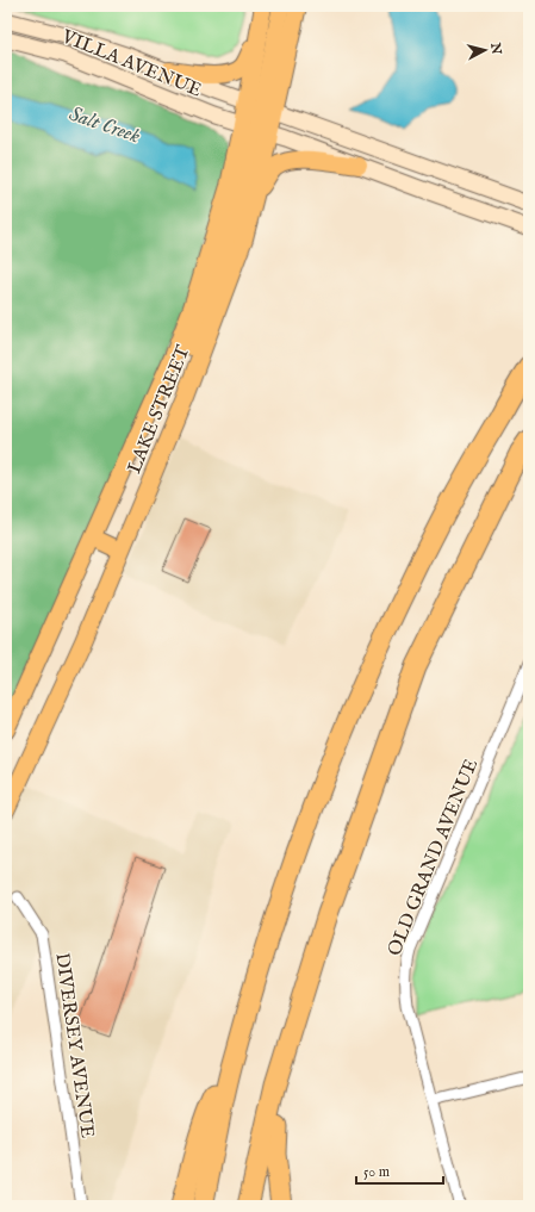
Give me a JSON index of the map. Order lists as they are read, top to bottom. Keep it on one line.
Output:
{"streets":{"main road":["VILLA AVENUE","LAKE STREET"],"street":["OLD GRAND AVENUE","DIVERSEY AVENUE"]},"crossings":[["VILLA AVENUE","LAKE STREET"]],"water":["Salt Creek"],"scale_bar":"50 m","north":"right"}
